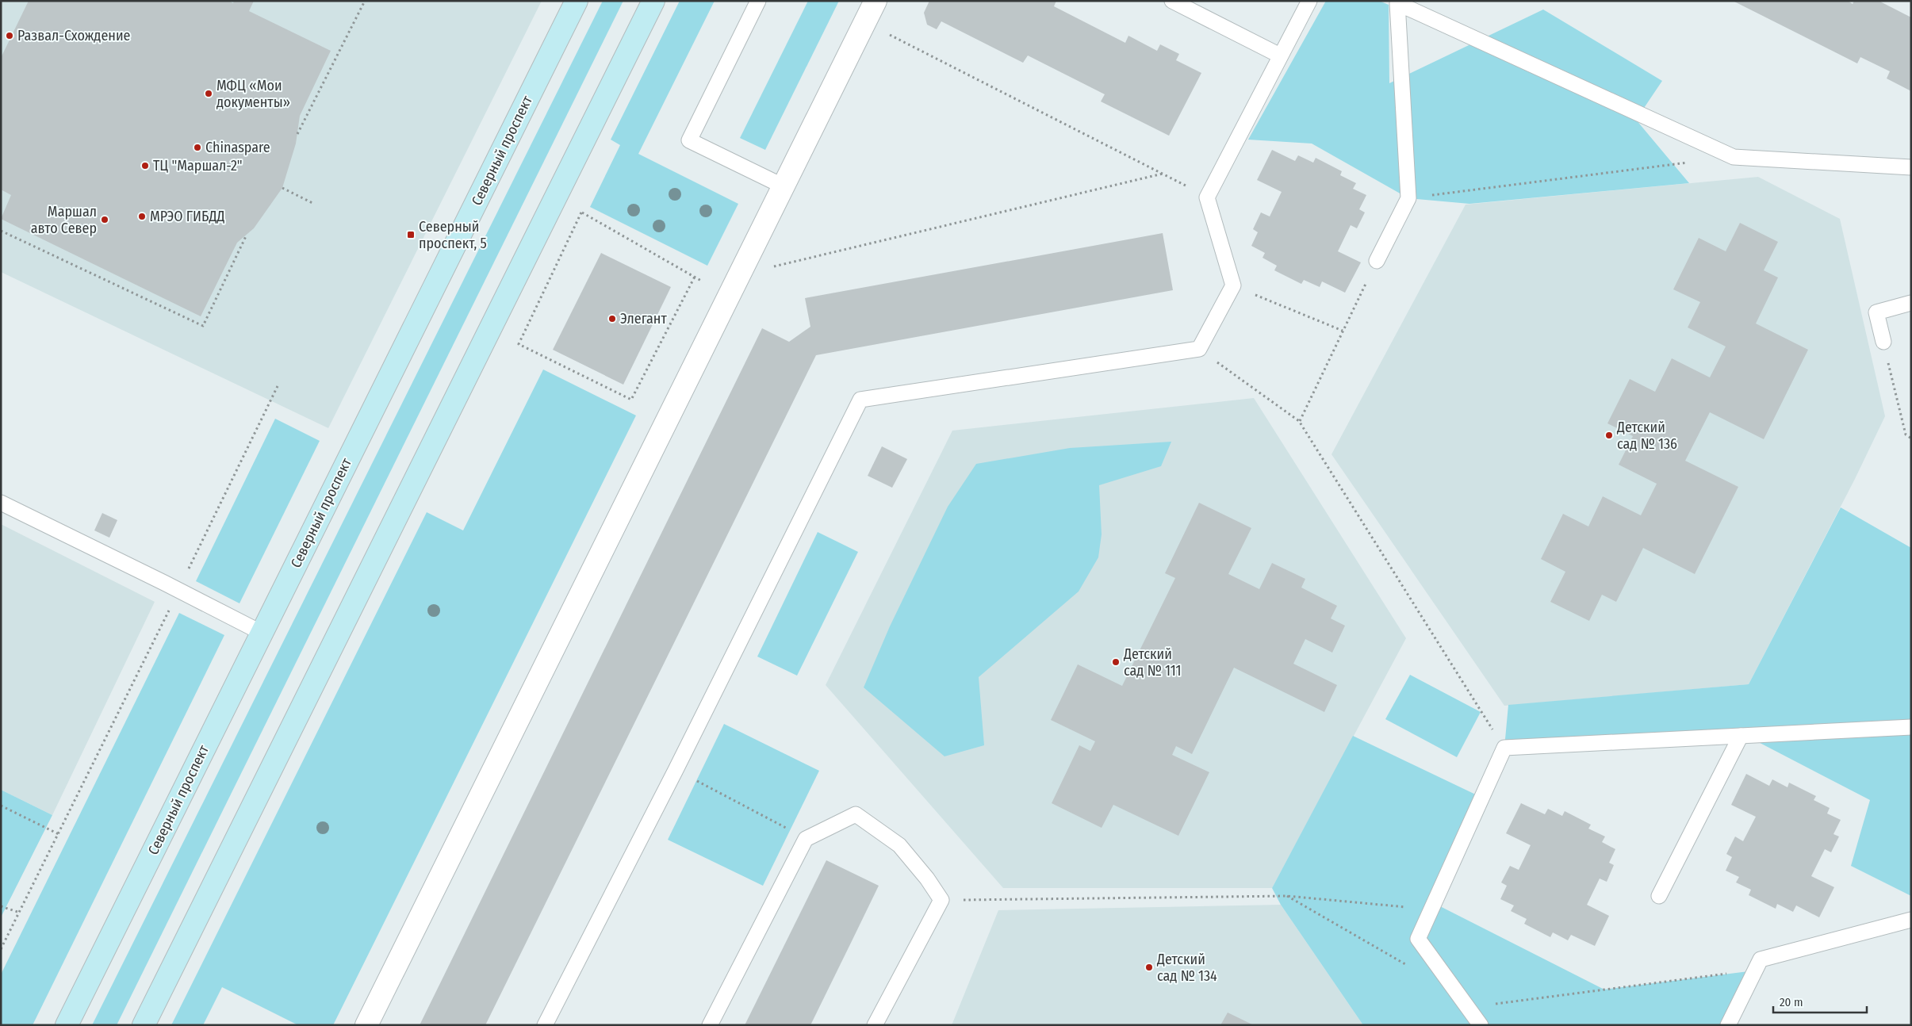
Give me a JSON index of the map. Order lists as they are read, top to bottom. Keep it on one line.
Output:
{"streets":{"main road":["Северный проспект"]},"places":{"other":["Развал-Схождение","МФЦ «Мои документы»","Chinaspare","ТЦ \"Маршал-2\"","МРЭО ГИБДД","Маршал авто Север","Элегант","Детский сад № 136","Детский сад № 111","Детский сад № 134"],"transit":["Северный проспект, 5"]},"scale_bar":"20 m"}
